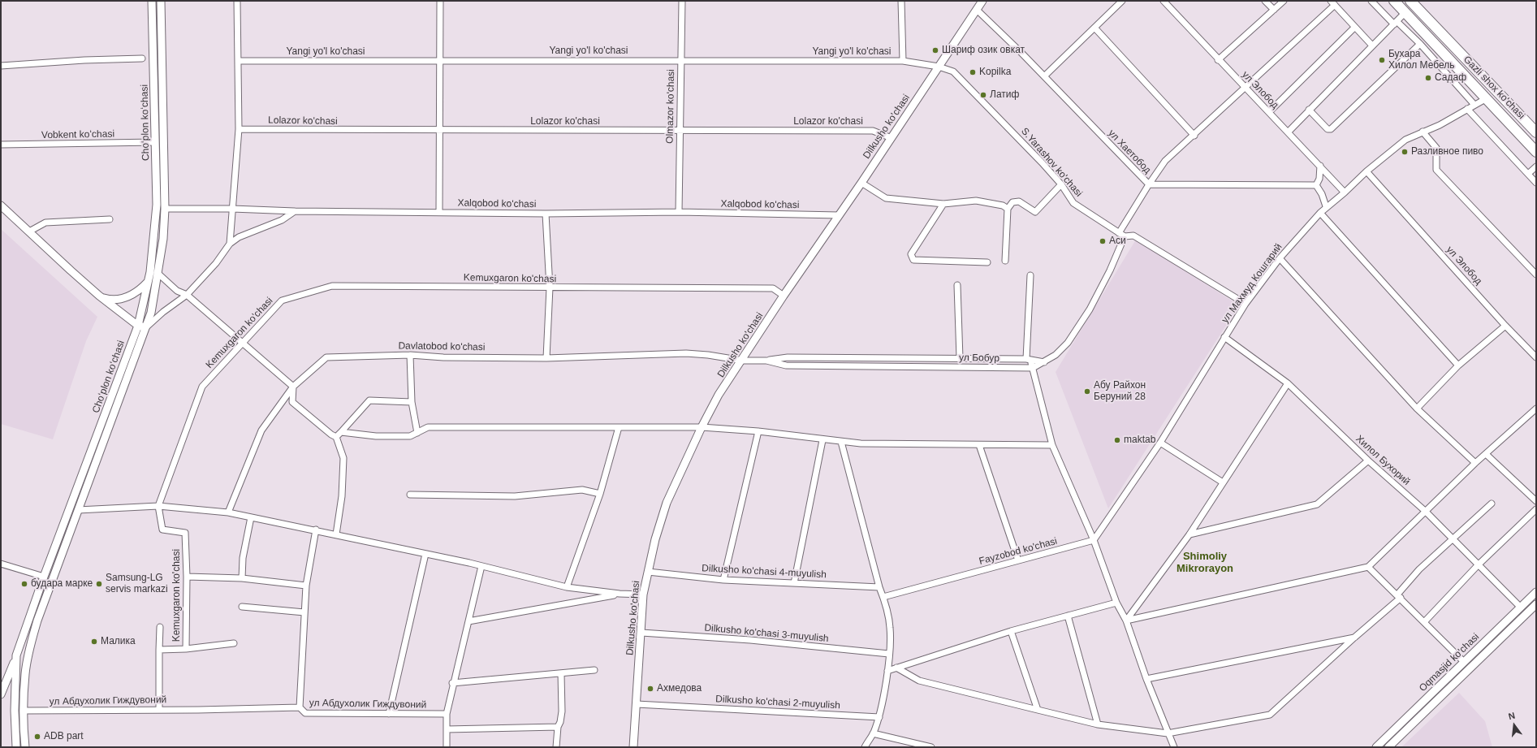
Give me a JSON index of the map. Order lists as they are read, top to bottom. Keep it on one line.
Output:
{"streets":{"highway":["Gazli shox ko'chasi"],"main road":["Choʻplon koʻchasi","Dilkusho ko'chasi","Oqmasjid ko'chasi"],"street":["Yangi yo'l ko'chasi","ул Элобод","Olmazor ko'chasi","Lolazor ko'chasi","Vobkent koʻchasi","ул Хаетобод","S.Yarashov ko'chasi","Xalqobod ko'chasi","Kemuxgaron ko'chasi","ул Махмуд Кошгарий","Davlatobod ko'chasi","ул Бобур","Хилол Бухорий","Fayzobod ko'chasi","Dilkusho ko'chasi 4-muyulish","Dilkusho ko'chasi 3-muyulish","ул Абдухолик Гиждувоний","Dilkusho ko'chasi 2-muyulish"]},"crossings":[["Yangi yo'l ko'chasi","Olmazor ko'chasi"],["Yangi yo'l ko'chasi","Dilkusho ko'chasi"],["Yangi yo'l ko'chasi","S.Yarashov ko'chasi"],["Gazli shox ko'chasi","ул Махмуд Кошгарий"],["ул Элобод","ул Махмуд Кошгарий"],["Olmazor ko'chasi","Lolazor ko'chasi"],["Olmazor ko'chasi","Xalqobod ko'chasi"],["Lolazor ko'chasi","Dilkusho ko'chasi"],["Choʻplon koʻchasi","Vobkent koʻchasi"],["Choʻplon koʻchasi","Xalqobod ko'chasi"],["Choʻplon koʻchasi","ул Абдухолик Гиждувоний"],["Dilkusho ko'chasi","ул Хаетобод"],["Dilkusho ko'chasi","S.Yarashov ko'chasi"],["Dilkusho ko'chasi","Xalqobod ko'chasi"],["Dilkusho ko'chasi","Kemuxgaron ko'chasi"],["Dilkusho ko'chasi","Davlatobod ko'chasi"],["Dilkusho ko'chasi","ул Бобур"],["Dilkusho ko'chasi","Dilkusho ko'chasi 4-muyulish"],["Dilkusho ko'chasi","Dilkusho ko'chasi 3-muyulish"],["Dilkusho ko'chasi","Dilkusho ko'chasi 2-muyulish"],["S.Yarashov ko'chasi","ул Махмуд Кошгарий"],["ул Махмуд Кошгарий","Хилол Бухорий"],["ул Махмуд Кошгарий","Fayzobod ko'chasi"],["Davlatobod ko'chasi","ул Бобур"],["Хилол Бухорий","Oqmasjid ko'chasi"]],"districts":["Shimoliy Mikrorayon"],"places":["Шариф озик овкат","Бухара Хилол Мебель","Kopilka","Садаф","Латиф","Разливное пиво","Аси","Абу Райхон Беруний 28","maktab","будара марке","Samsung-LG servis markazi","Малика","Ахмедова","ADB part"],"north":"top"}
